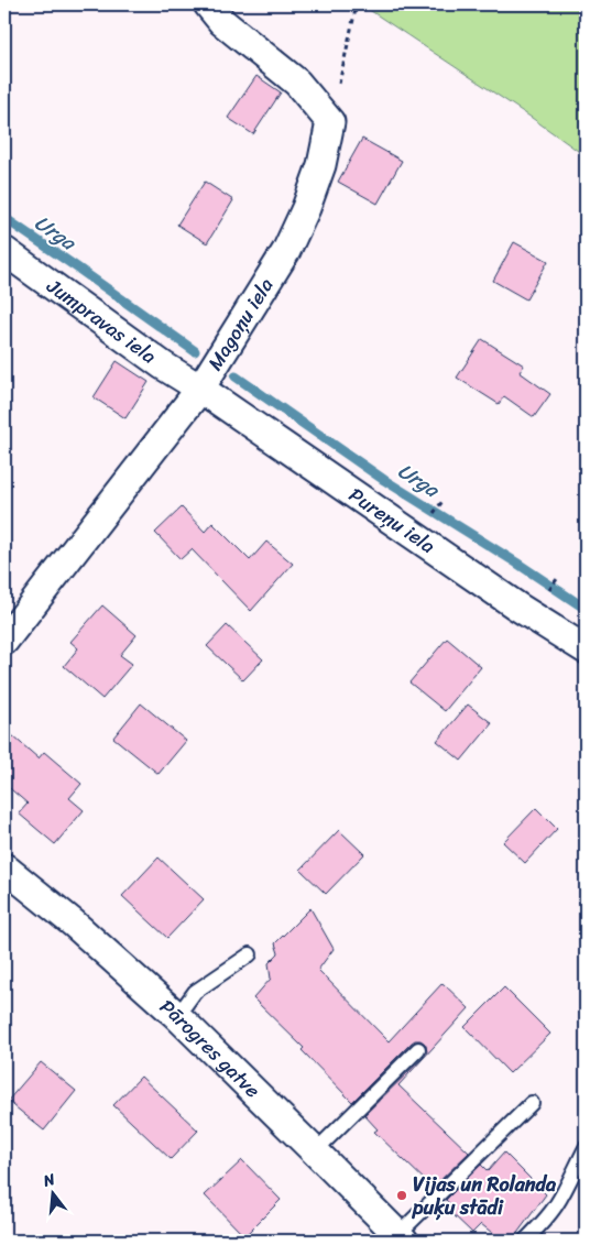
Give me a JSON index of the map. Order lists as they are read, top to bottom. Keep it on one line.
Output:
{"streets":{"street":["Jumpravas iela","Magoņu iela","Pureņu iela","Pārogres gatve"]},"crossings":[["Jumpravas iela","Magoņu iela"],["Jumpravas iela","Pureņu iela"],["Magoņu iela","Pureņu iela"]],"water":["Urga"],"places":["Vijas un Rolanda puķu stādi"],"north":"top"}
